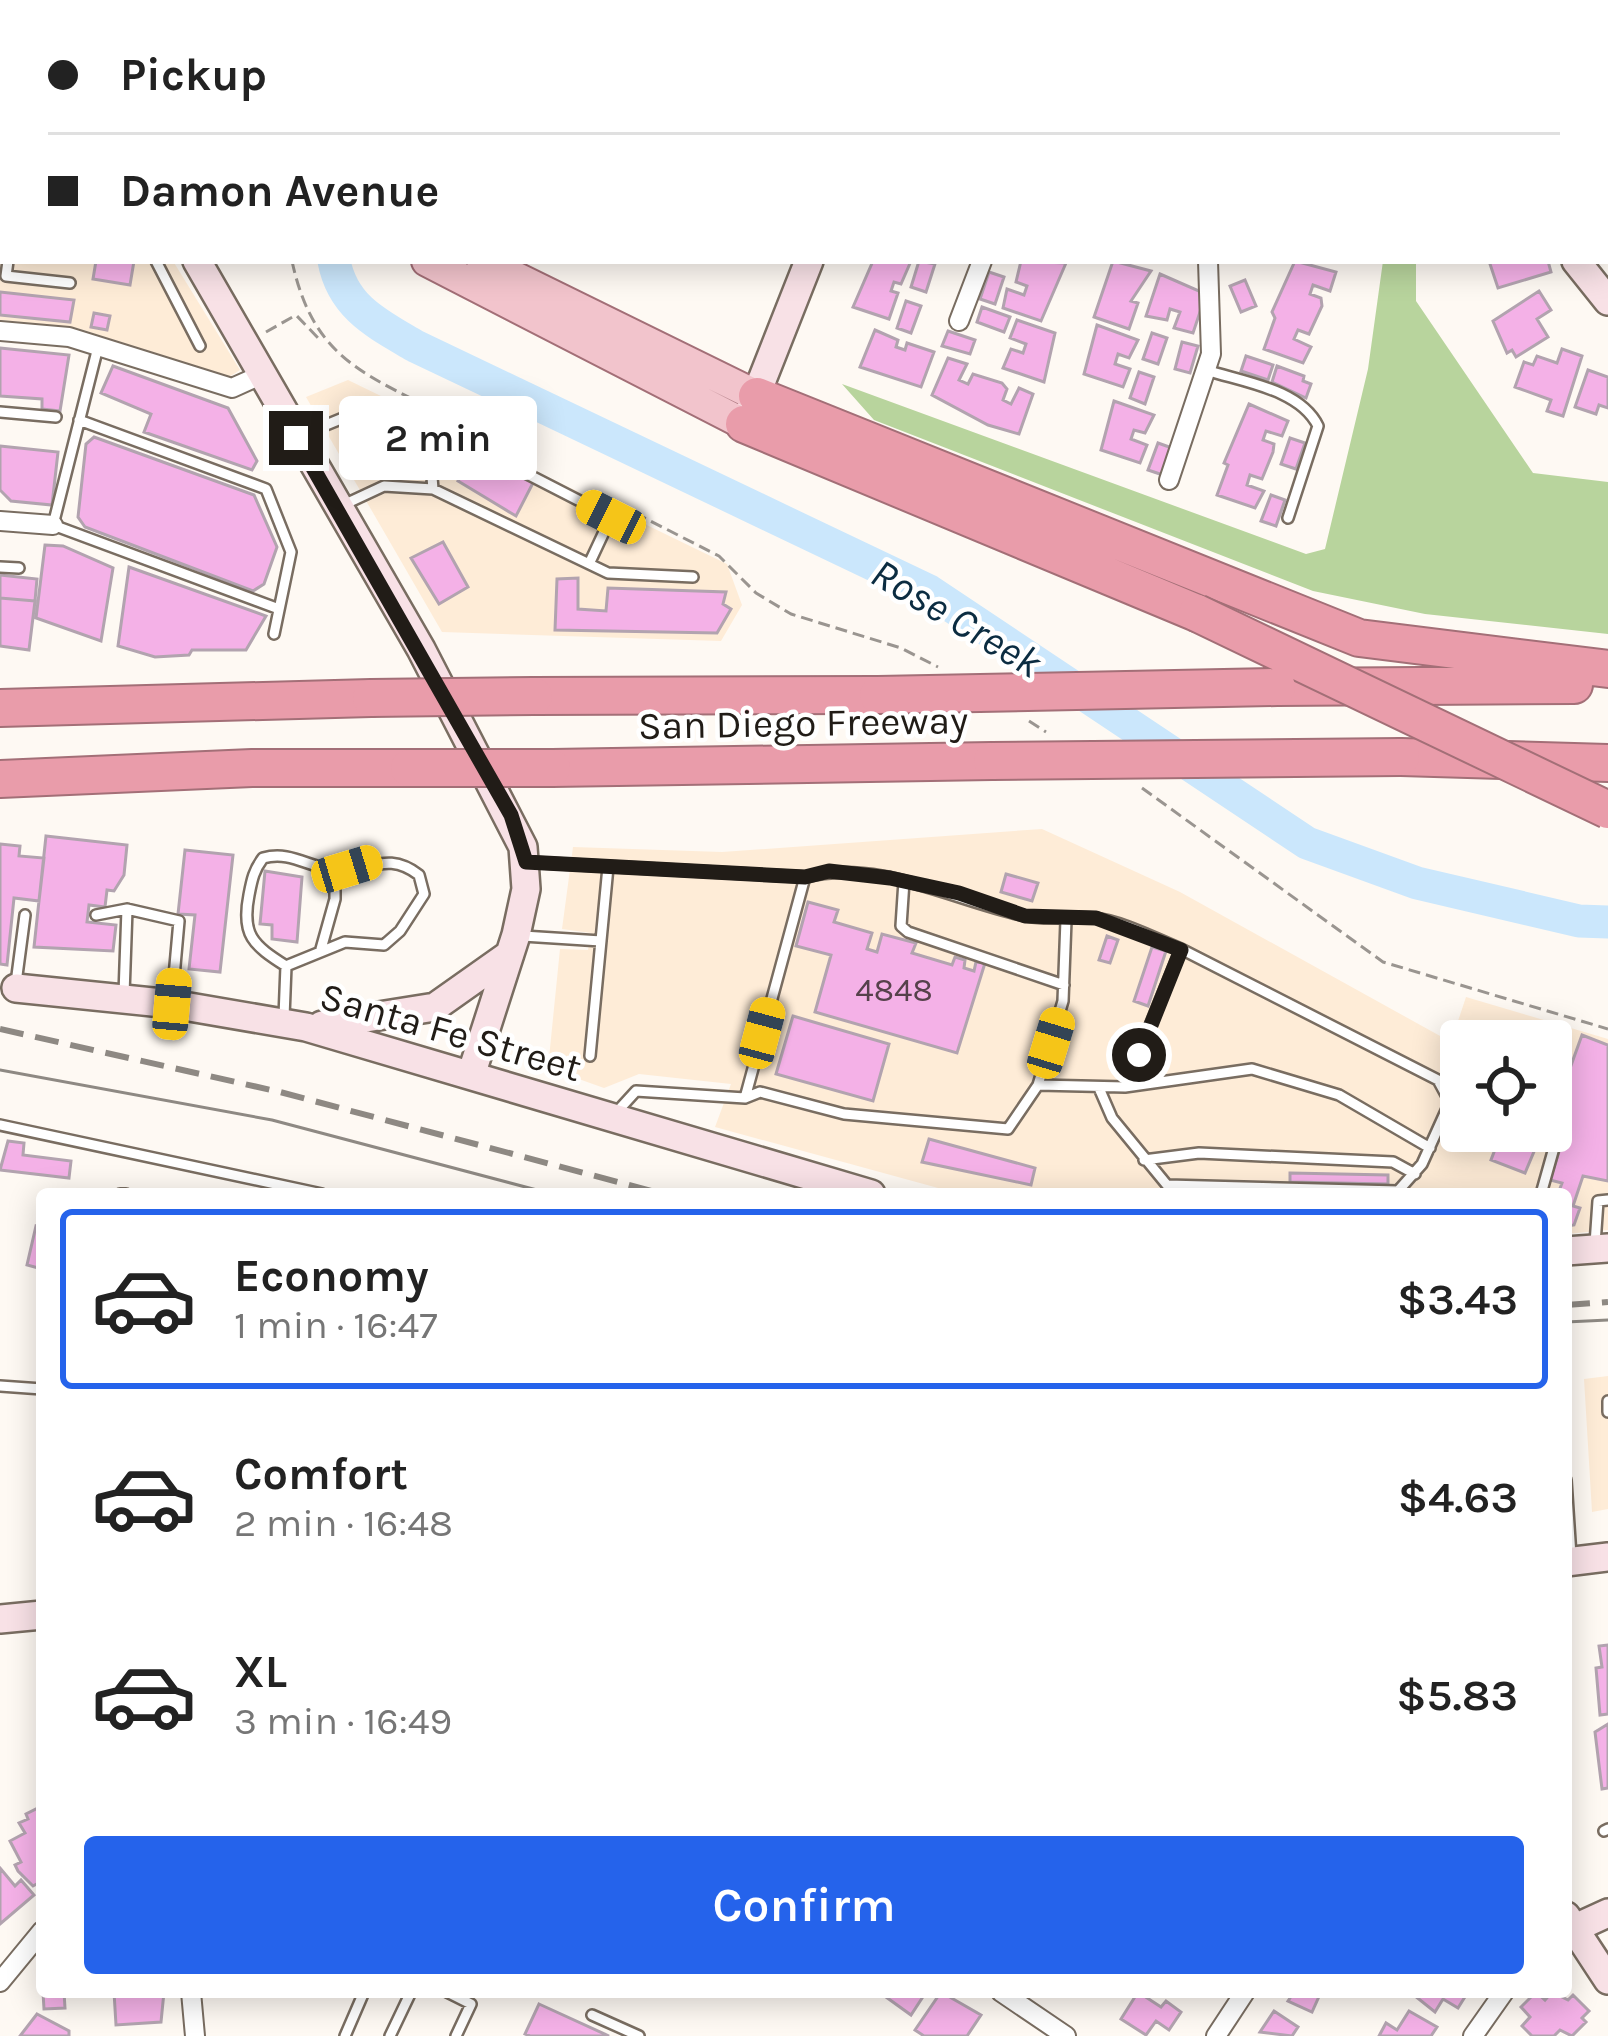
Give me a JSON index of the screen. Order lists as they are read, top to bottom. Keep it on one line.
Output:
{"streets":{"highway":["San Diego Freeway"],"street":["Santa Fe Street"]},"water":["Rose Creek"],"house_numbers":["4848"],"page":{"banner":["Pickup","Damon Avenue"],"bubble":"2 min","list":[{"name":"Economy","note":"1 min · 16:47","value":"$3.43"},{"name":"Comfort","note":"2 min · 16:48","value":"$4.63"},{"name":"XL","note":"3 min · 16:49","value":"$5.83"}],"buttons":"Confirm"}}
